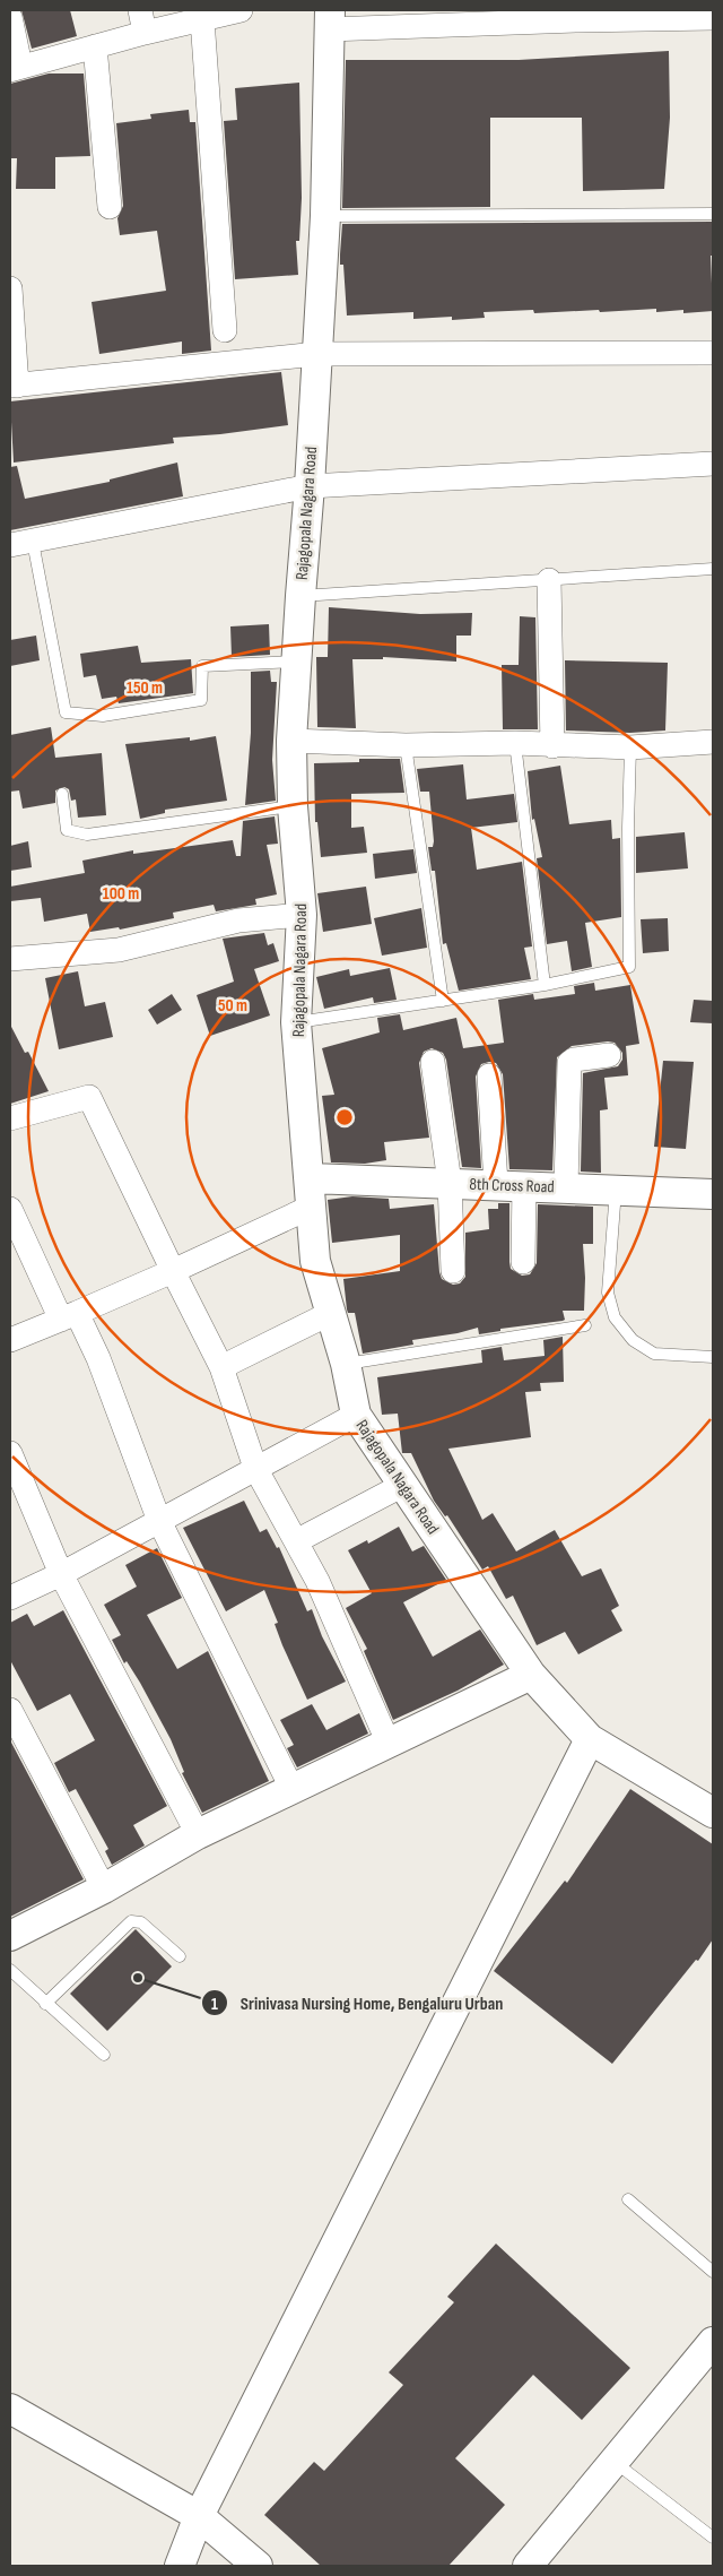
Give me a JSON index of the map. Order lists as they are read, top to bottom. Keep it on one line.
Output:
{"streets":{"street":["Rajagopala Nagara Road","8th Cross Road"]},"crossings":[["Rajagopala Nagara Road","8th Cross Road"]],"places":["Srinivasa Nursing Home, Bengaluru Urban"],"rings":["150 m","100 m","50 m"]}
